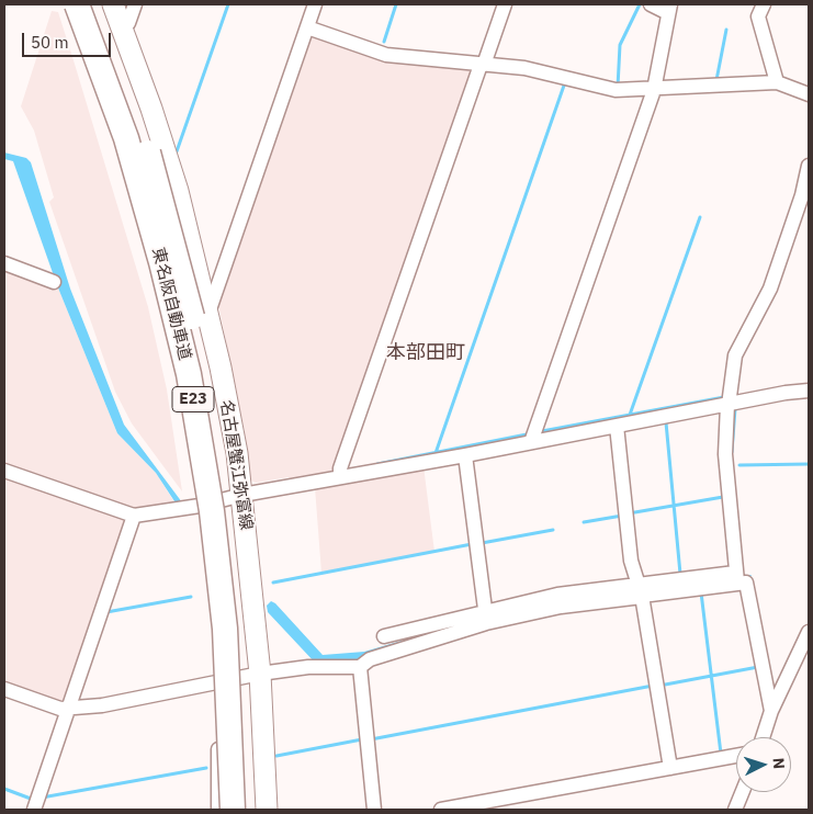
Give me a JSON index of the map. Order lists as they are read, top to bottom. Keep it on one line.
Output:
{"streets":{"highway":["東名阪自動車道","E23"],"main road":["名古屋蟹江弥富線"]},"districts":["本部田町"],"scale_bar":"50 m","north":"right"}
